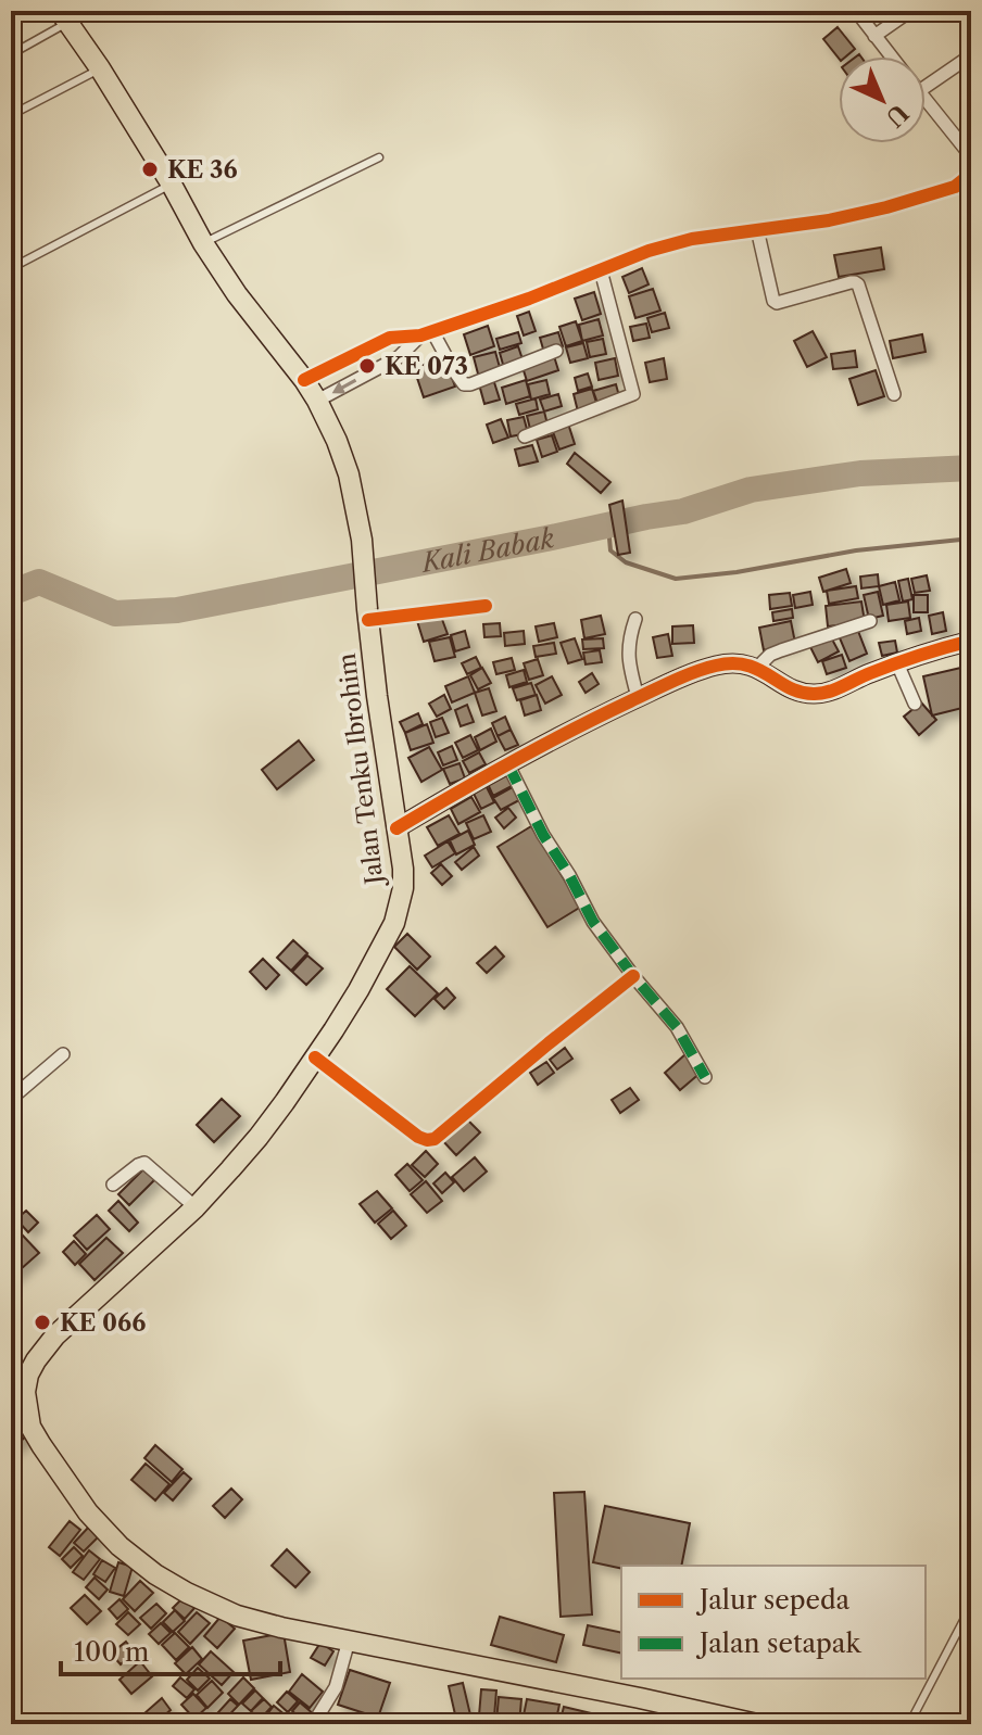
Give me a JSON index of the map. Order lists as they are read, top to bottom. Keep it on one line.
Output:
{"streets":{"main road":["Jalan Tenku Ibrohim"]},"water":["Kali Babak"],"places":["KE 36","KE 073","KE 066"],"legend":["Jalur sepeda","Jalan setapak"],"scale_bar":"100 m","north":"bottom right"}
